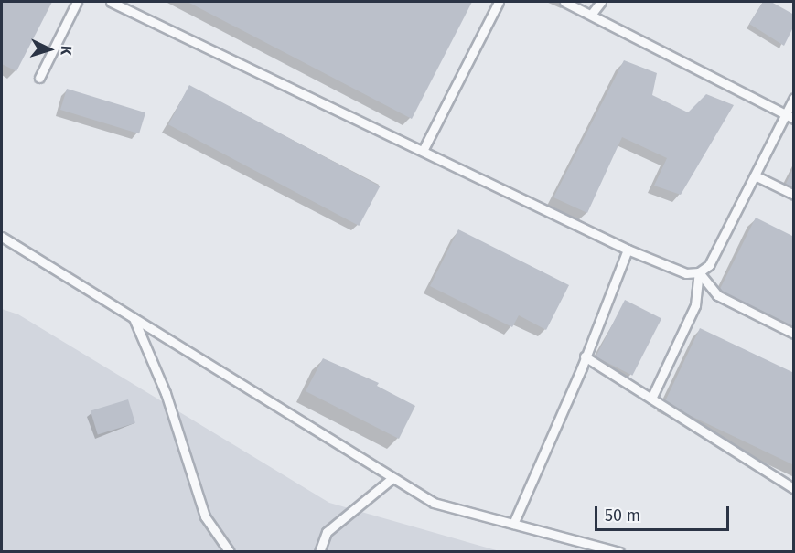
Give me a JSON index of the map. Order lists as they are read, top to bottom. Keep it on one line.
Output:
{"scale_bar":"50 m","north":"right"}
